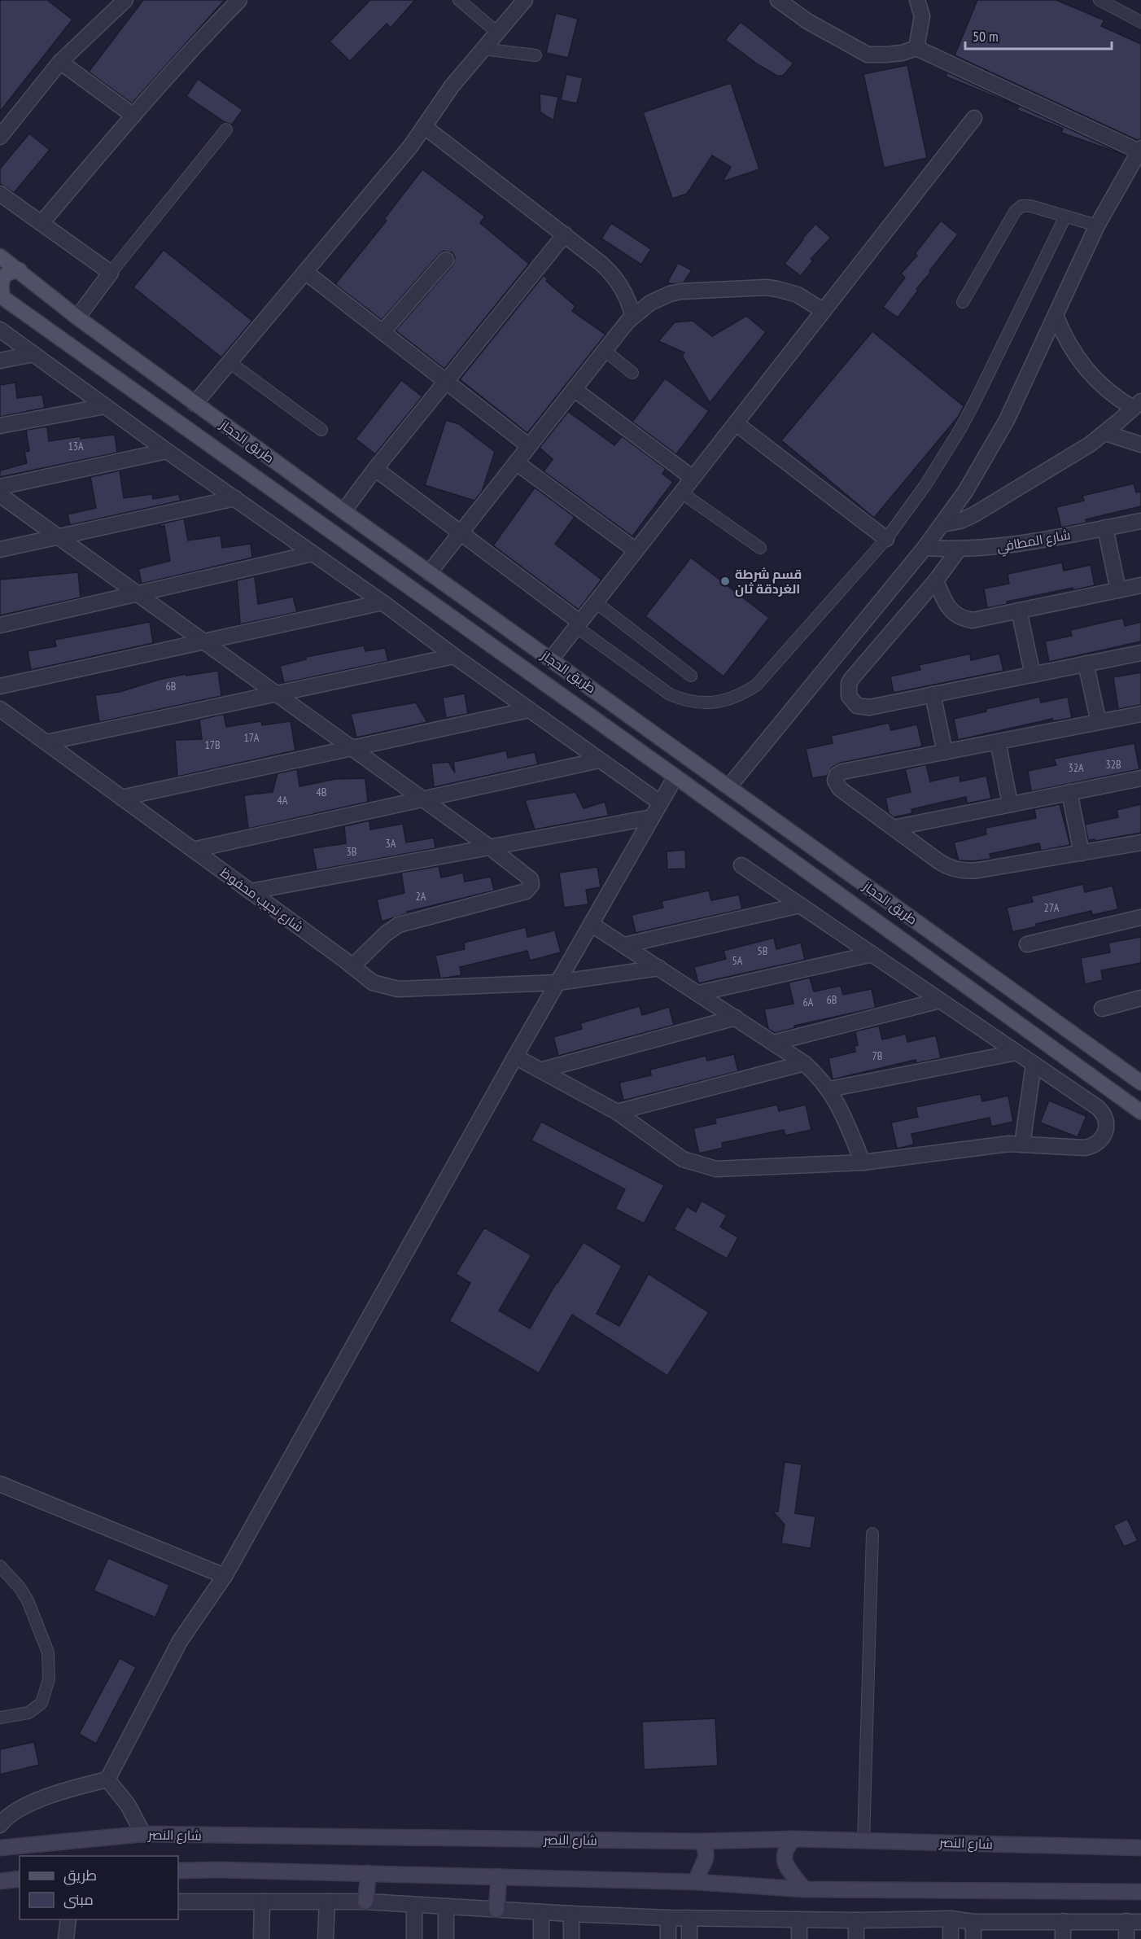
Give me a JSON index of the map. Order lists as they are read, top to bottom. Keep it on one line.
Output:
{"streets":{"main road":["طريق الحجاز","شارع النصر"],"street":["شارع المطافي","شارع نجيب محفوظ"]},"places":["قسم شرطة الغردقة ثان"],"house_numbers":["13A","6B","17A","17B","32B","32A","4B","4A","3A","3B","2A","27A","5B","5A","6B","6A","7B"],"legend":["طريق","مبنى"],"scale_bar":"50 m"}
